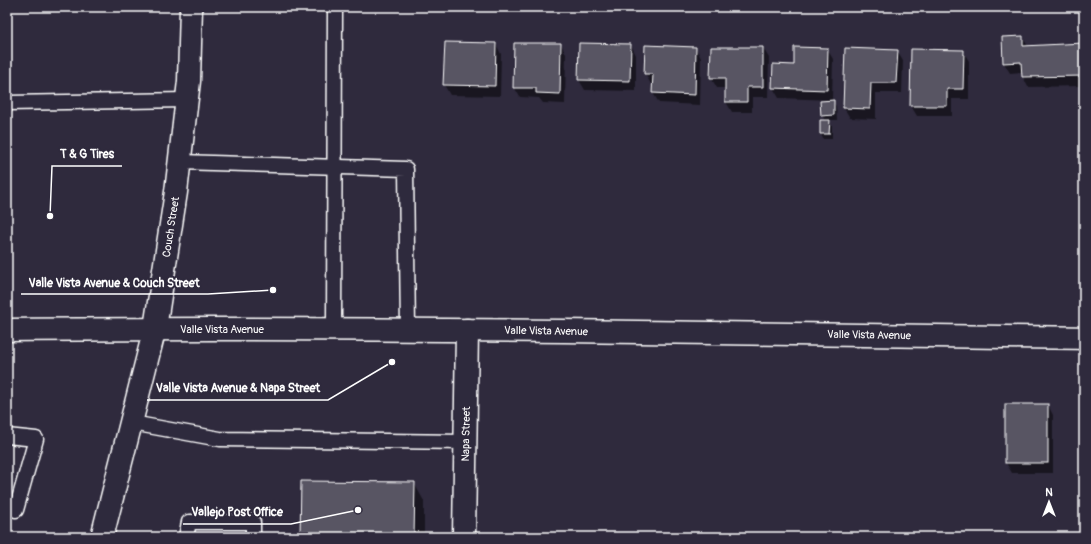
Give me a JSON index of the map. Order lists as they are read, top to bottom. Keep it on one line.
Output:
{"streets":{"street":["Couch Street","Valle Vista Avenue","Napa Street"]},"crossings":[["Couch Street","Valle Vista Avenue"],["Valle Vista Avenue","Napa Street"]],"places":["T & G Tires","Valle Vista Avenue & Couch Street","Valle Vista Avenue & Napa Street","Vallejo Post Office"],"north":"top"}
